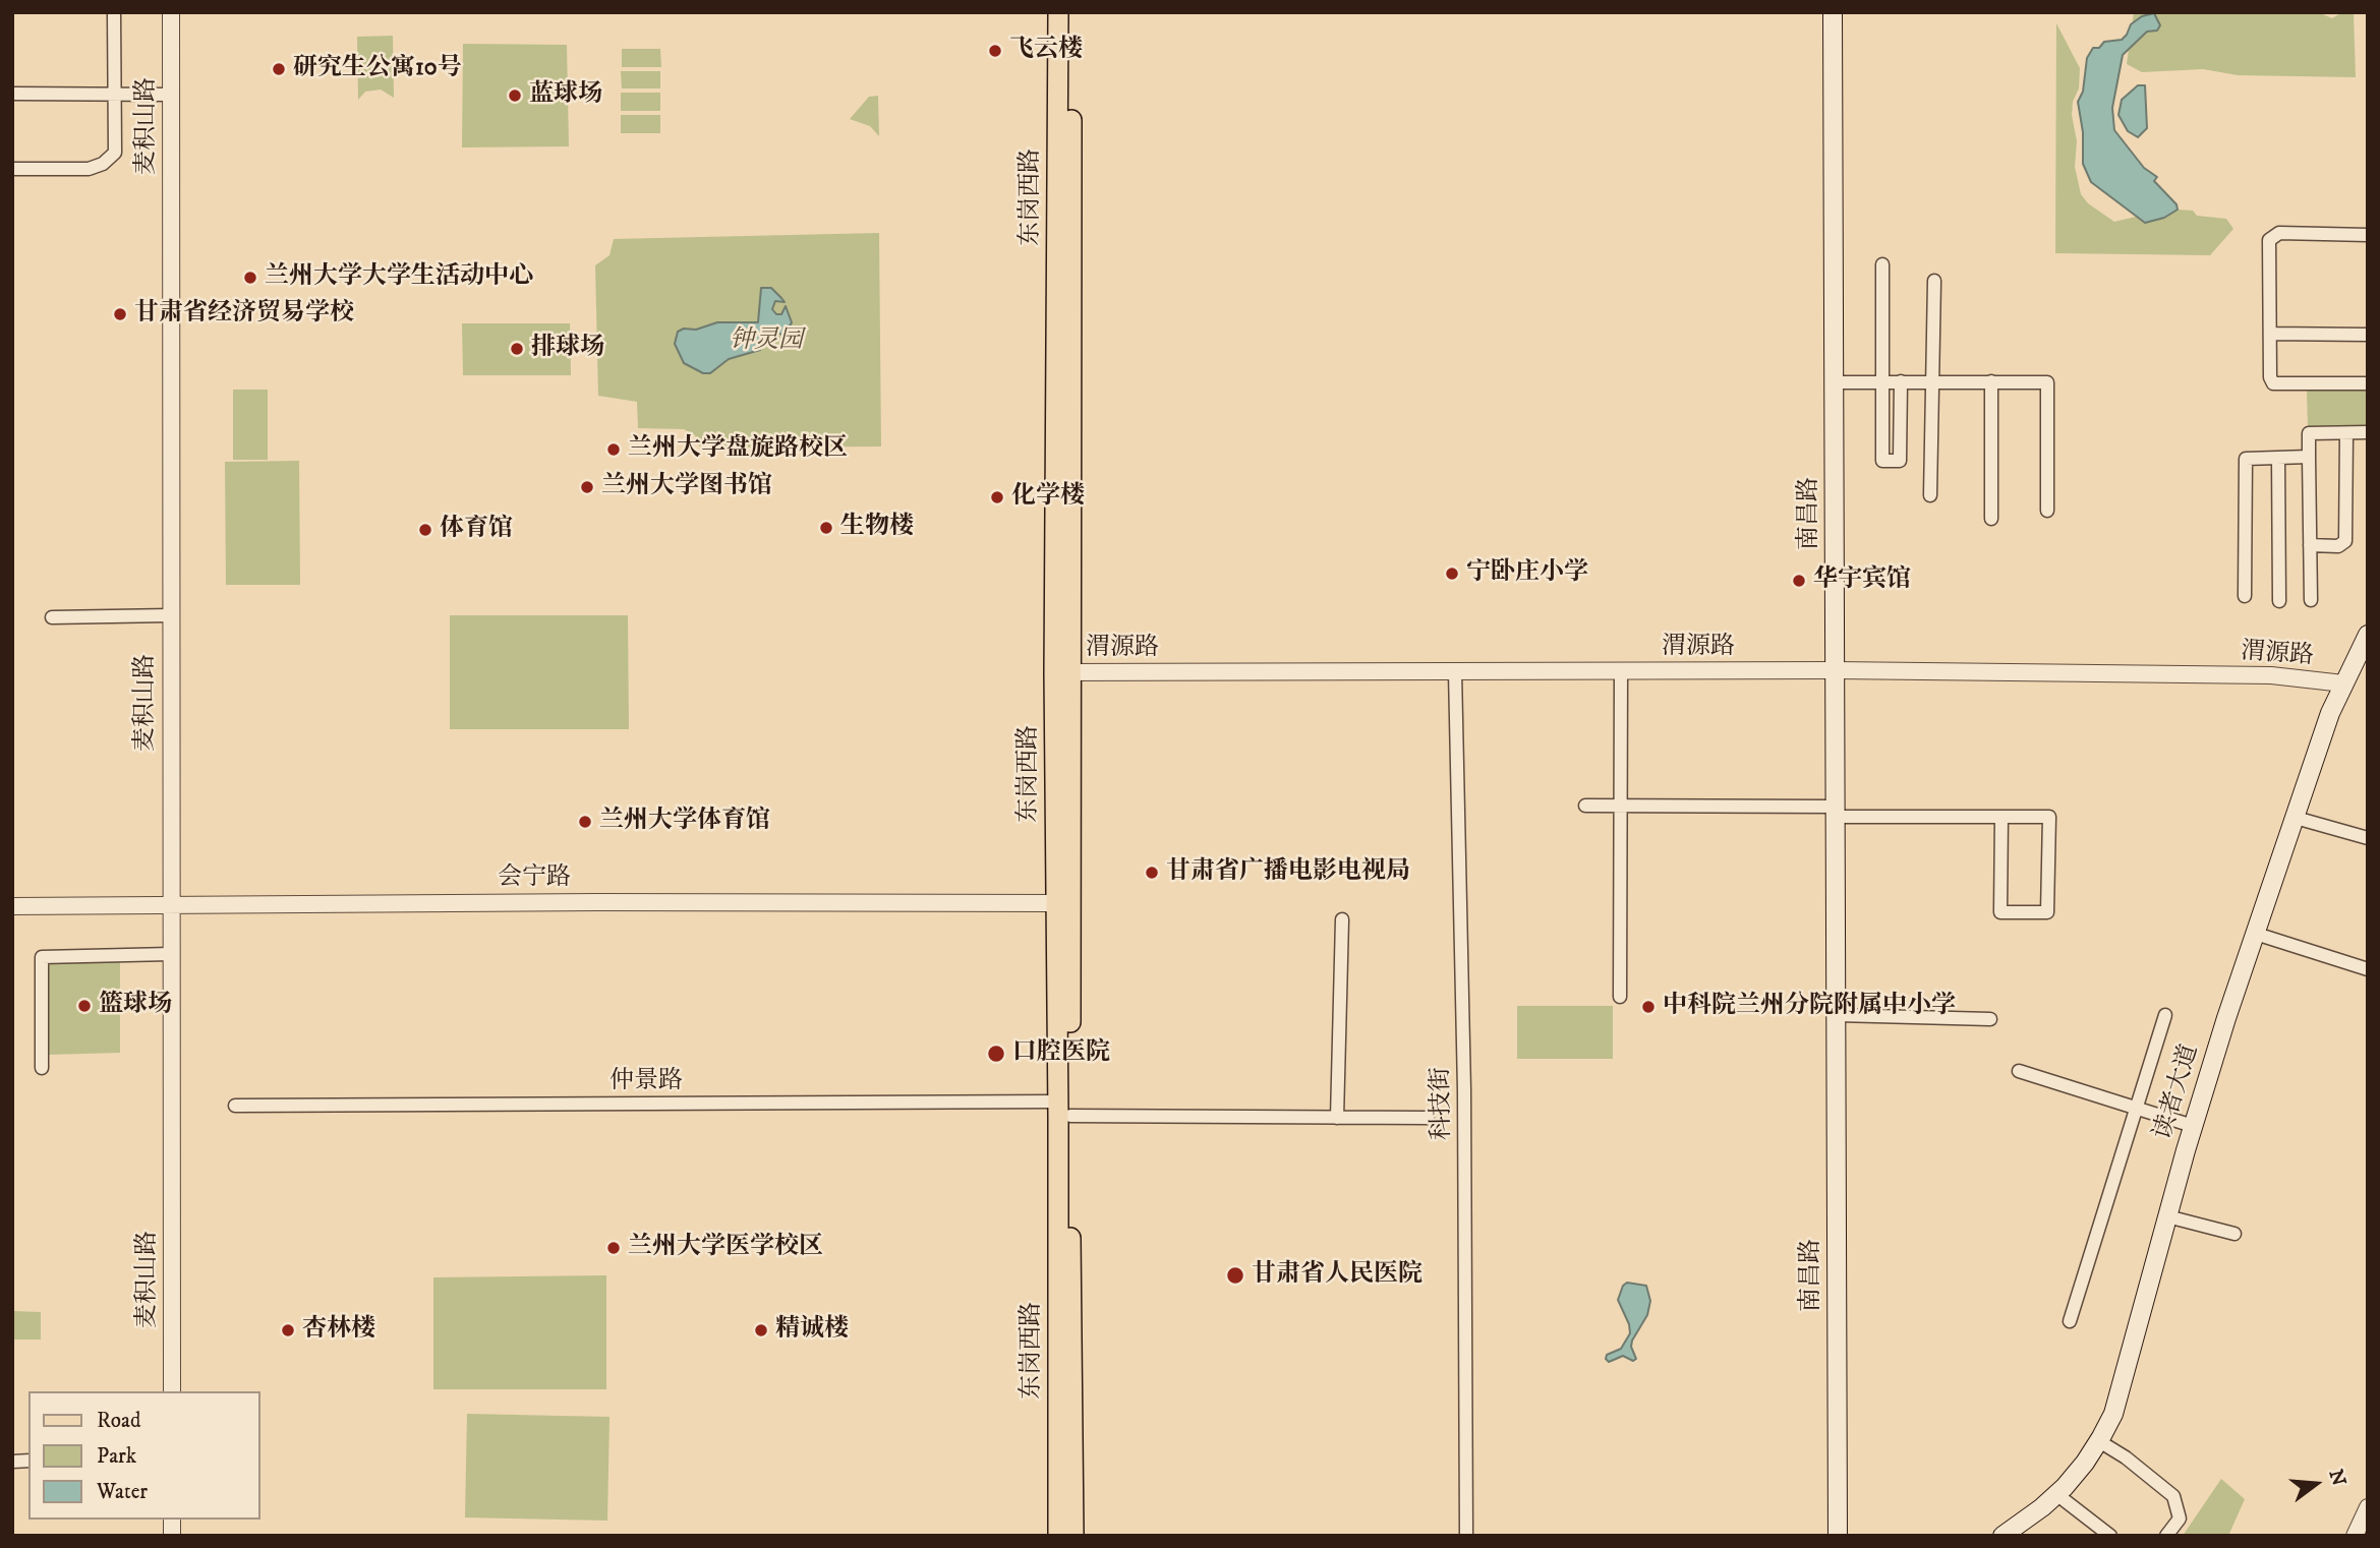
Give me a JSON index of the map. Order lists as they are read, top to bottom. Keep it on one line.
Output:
{"streets":{"main road":["东岗西路","南昌路","读者大道"],"street":["麦积山路","渭源路","会宁路","仲景路","科技街"]},"crossings":[["麦积山路","会宁路"],["东岗西路","渭源路"],["东岗西路","会宁路"],["东岗西路","仲景路"],["南昌路","渭源路"],["渭源路","读者大道"],["渭源路","科技街"]],"parks":["钟灵园"],"places":["飞云楼","研究生公寓10号","蓝球场","兰州大学大学生活动中心","甘肃省经济贸易学校","排球场","兰州大学盘旋路校区","兰州大学图书馆","化学楼","生物楼","体育馆","宁卧庄小学","华宇宾馆","兰州大学体育馆","甘肃省广播电影电视局","篮球场","中科院兰州分院附属中小学","口腔医院","兰州大学医学校区","甘肃省人民医院","杏林楼","精诚楼"],"legend":["Road","Park","Water"],"north":"right"}
